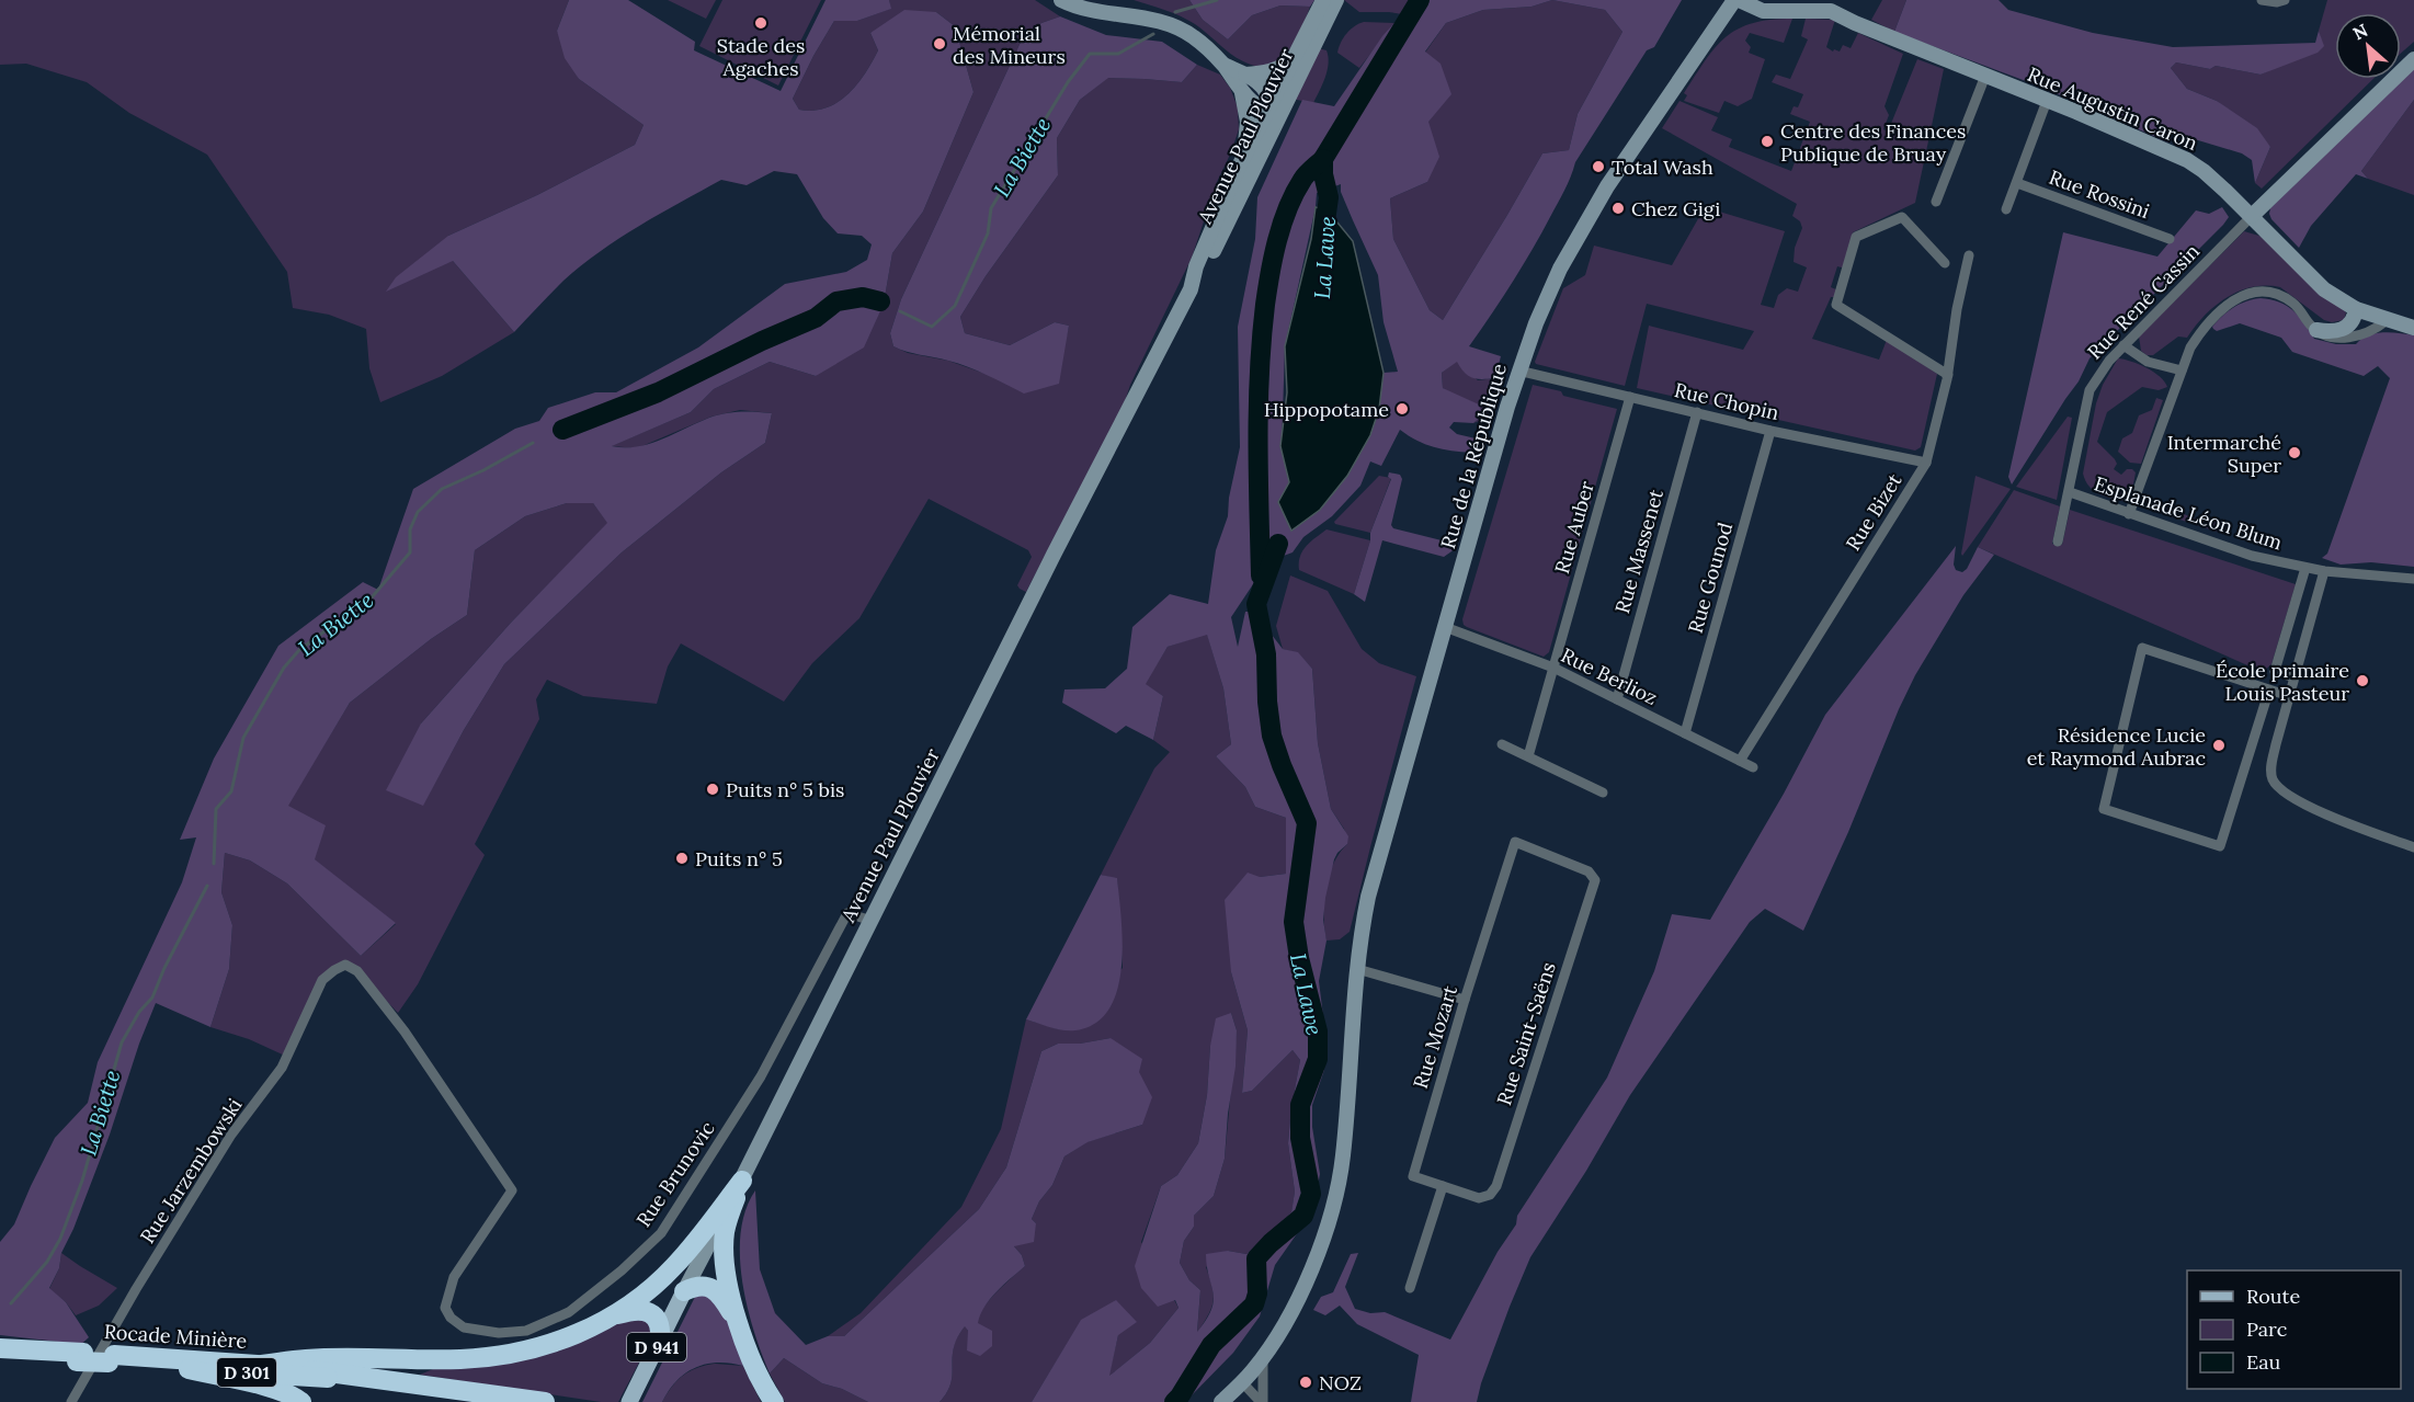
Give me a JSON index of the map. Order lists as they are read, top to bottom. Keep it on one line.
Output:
{"streets":{"highway":["Rocade Minière","D 301"],"main road":["Rue Augustin Caron","Avenue Paul Plouvier","Rue de la République","D 941"],"street":["Rue Rossini","Rue René Cassin","Rue Chopin","Rue Bizet","Esplanade Léon Blum","Rue Auber","Rue Massenet","Rue Gounod","Rue Berlioz","Rue Saint-Saëns","Rue Mozart","Rue Jarzembowski","Rue Brunovic"]},"crossings":[["Rue Augustin Caron","Rue René Cassin"],["Rue Augustin Caron","Rue de la République"],["Avenue Paul Plouvier","Rue Brunovic"],["Rue René Cassin","Esplanade Léon Blum"],["Rue Chopin","Rue de la République"],["Rue Chopin","Rue Bizet"],["Rue Chopin","Rue Auber"],["Rue Chopin","Rue Massenet"],["Rue Chopin","Rue Gounod"],["Rue de la République","Rue Berlioz"],["Rue Bizet","Rue Berlioz"],["Rue Auber","Rue Berlioz"],["Rue Massenet","Rue Berlioz"],["Rue Gounod","Rue Berlioz"],["Rue Saint-Saëns","Rue Mozart"],["Rue Jarzembowski","Rue Brunovic"]],"water":["La Biette","La Lawe"],"places":["Stade des Agaches","Mémorial des Mineurs","Centre des Finances Publique de Bruay","Total Wash","Chez Gigi","Hippopotame","Intermarché Super","École primaire Louis Pasteur","Résidence Lucie et Raymond Aubrac","Puits n° 5 bis","Puits n° 5","NOZ"],"legend":["Route","Parc","Eau"],"north":"top left"}
